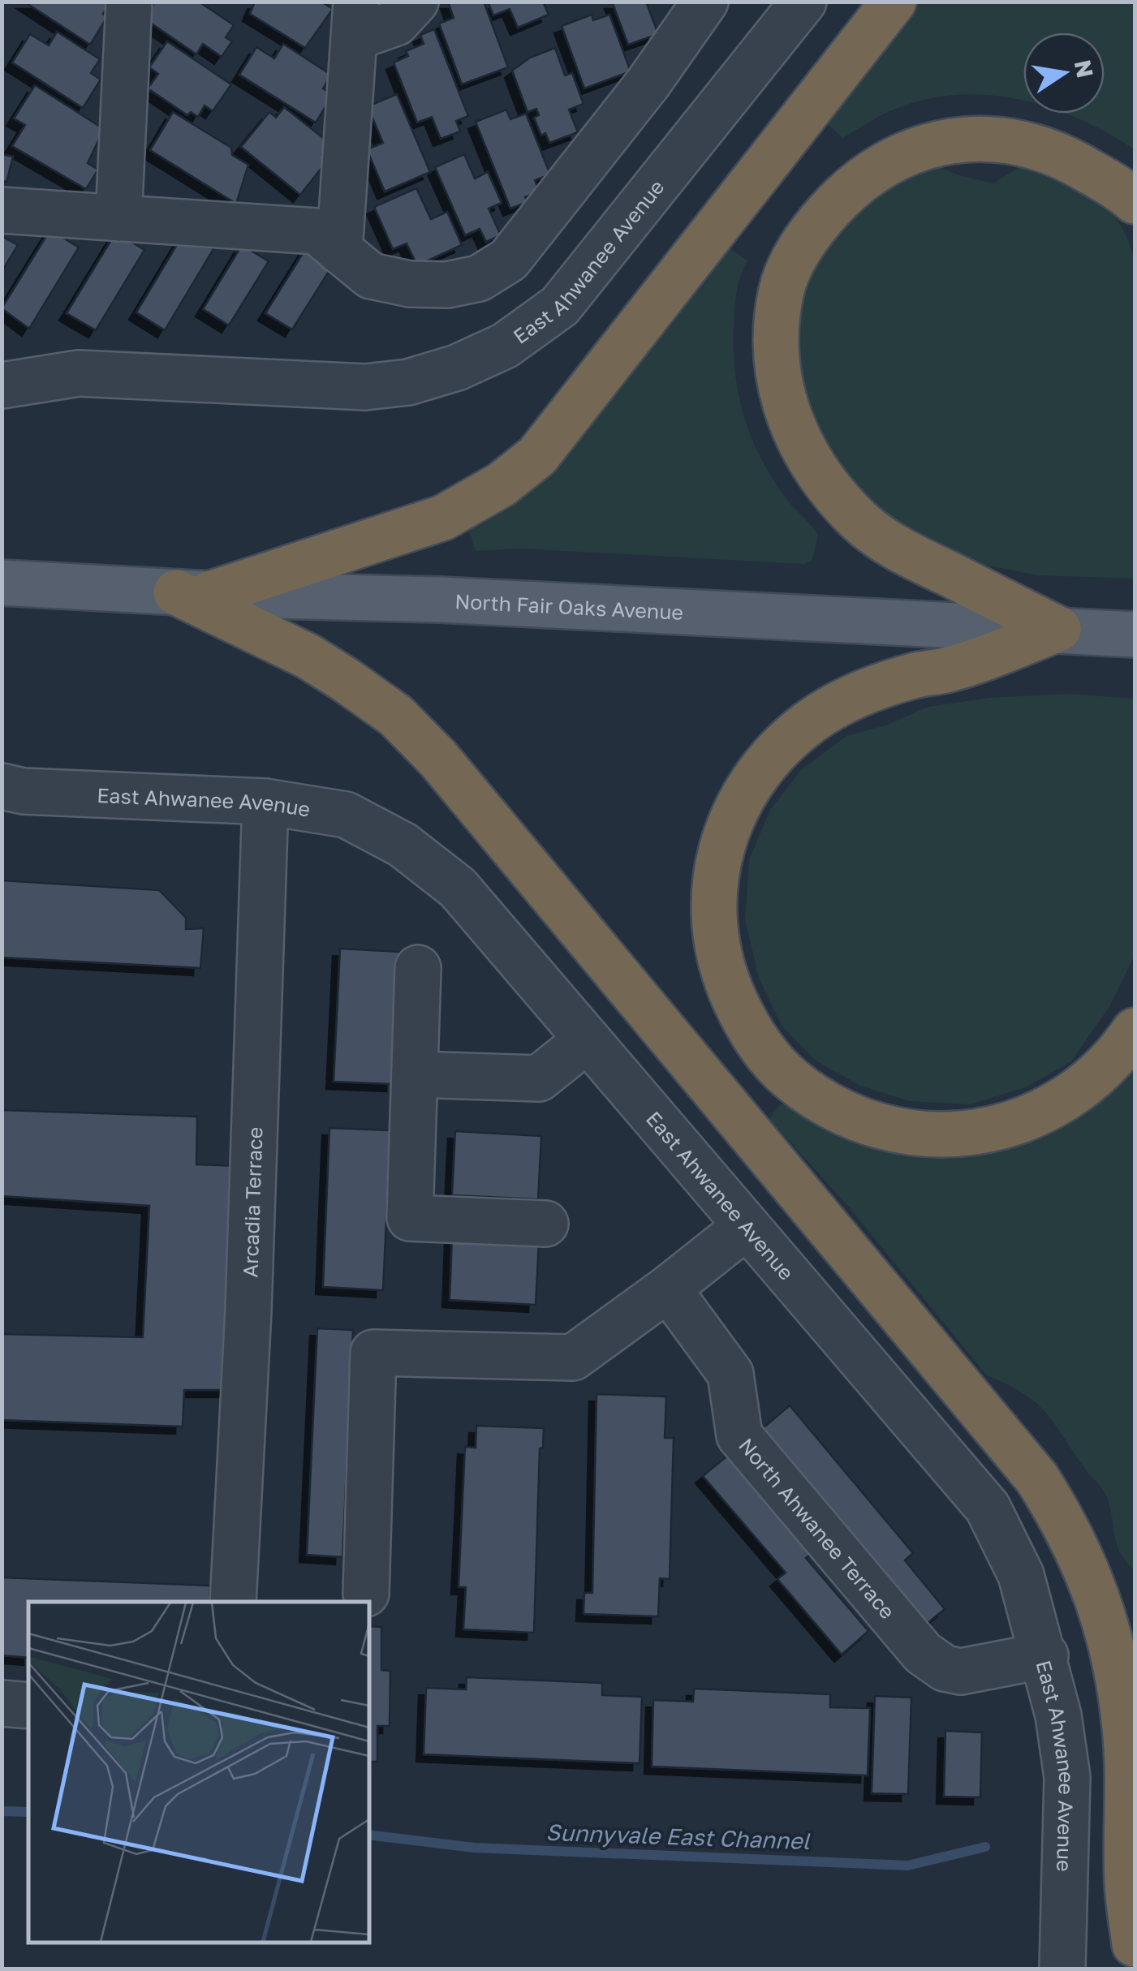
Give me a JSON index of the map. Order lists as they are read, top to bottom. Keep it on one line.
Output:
{"streets":{"main road":["North Fair Oaks Avenue"],"street":["East Ahwanee Avenue","Arcadia Terrace","North Ahwanee Terrace"]},"crossings":[["East Ahwanee Avenue","Arcadia Terrace"],["East Ahwanee Avenue","North Ahwanee Terrace"]],"water":["Sunnyvale East Channel"],"north":"right"}
